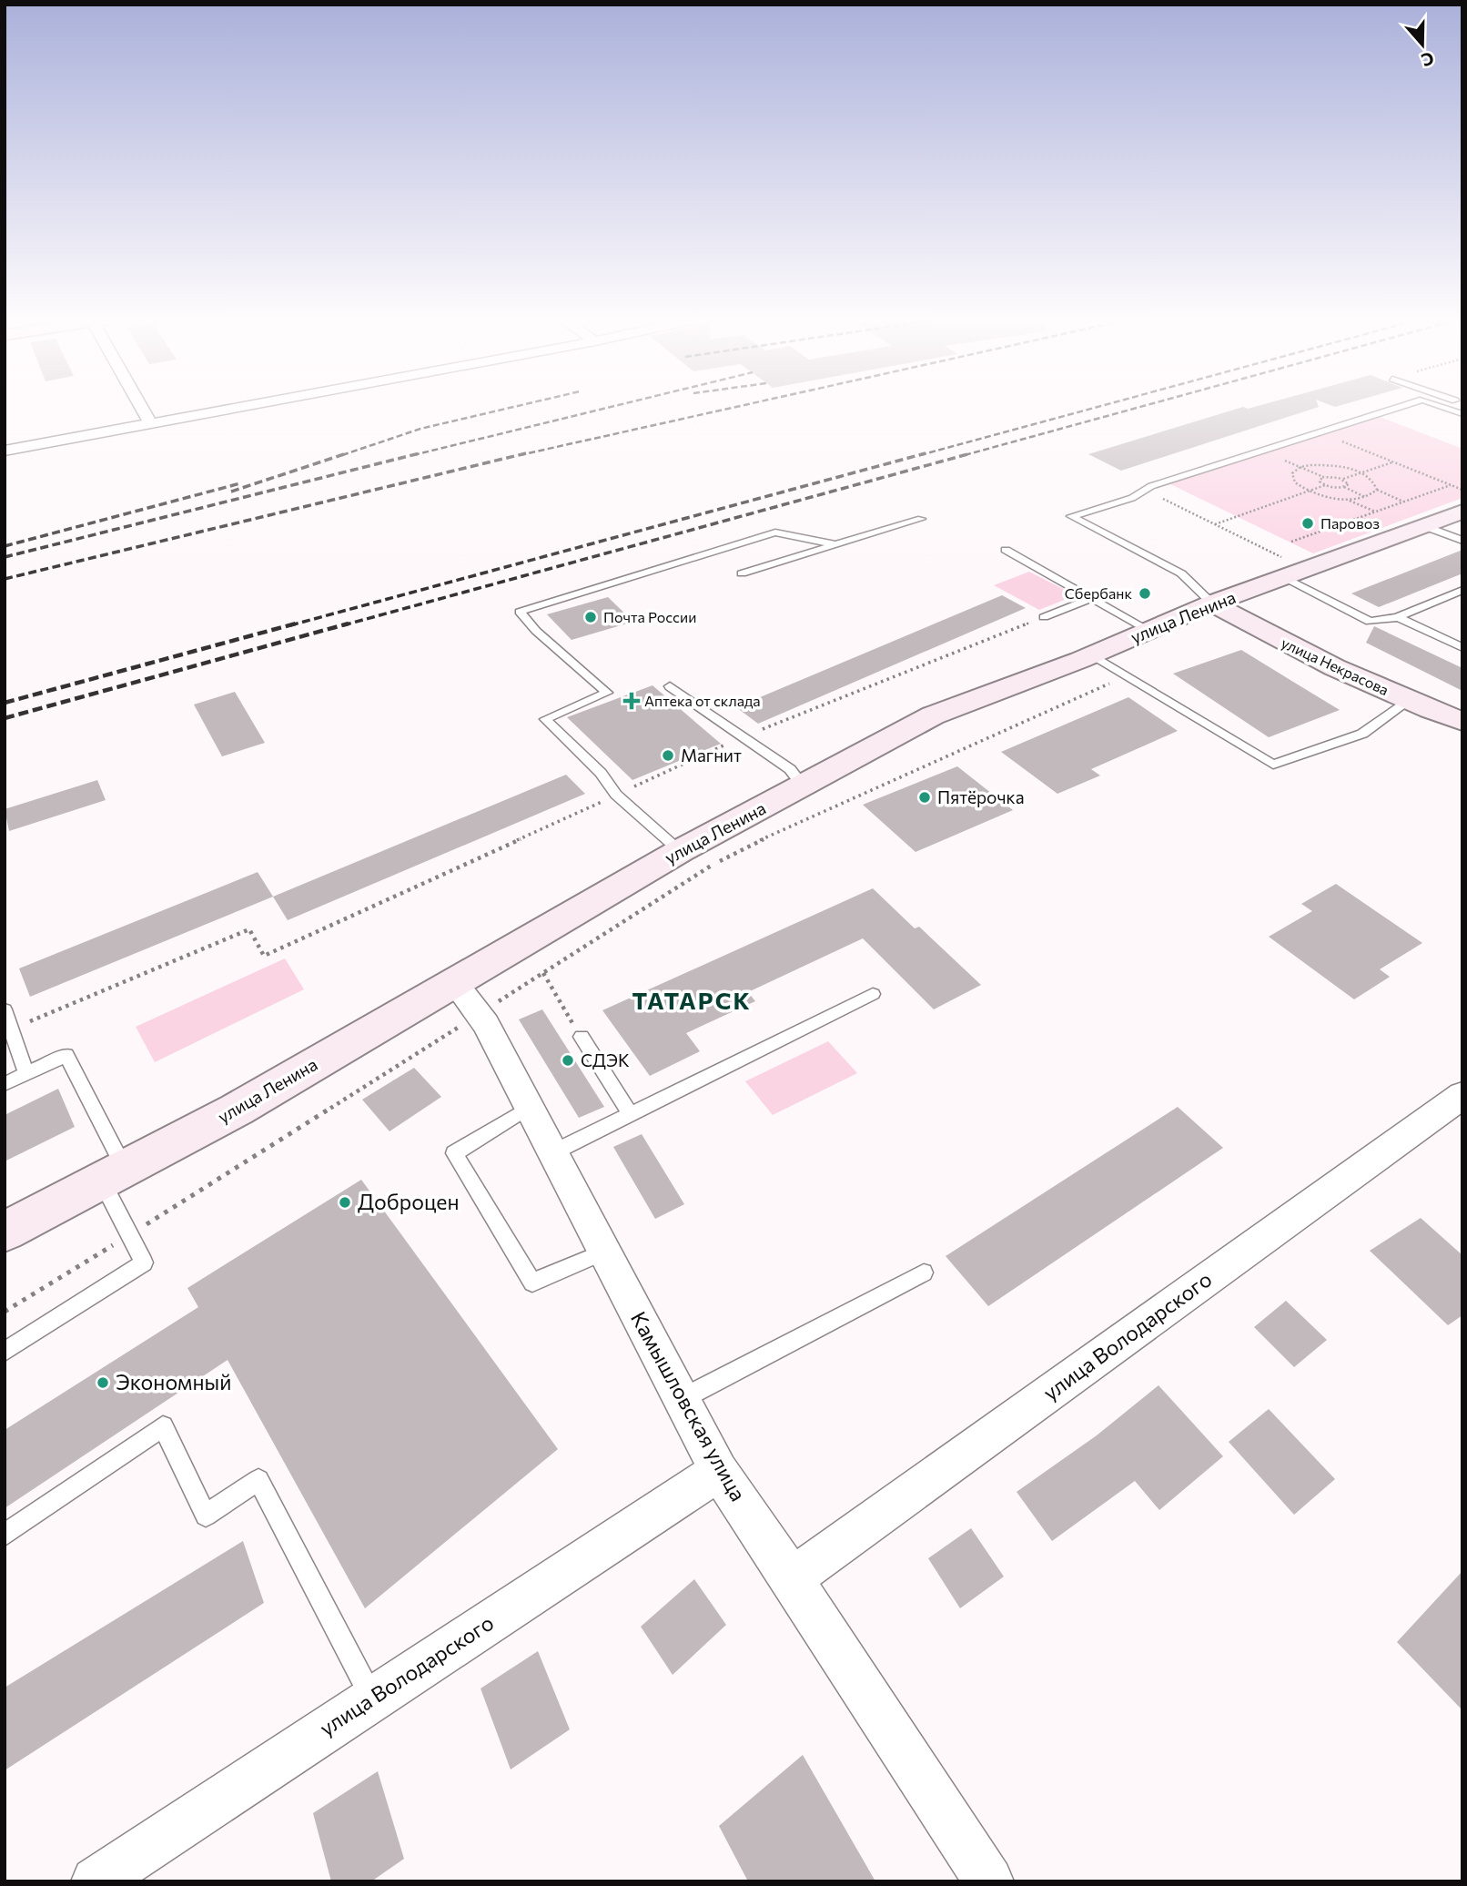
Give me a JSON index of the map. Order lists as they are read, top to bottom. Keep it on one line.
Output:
{"streets":{"main road":["улица Ленина","улица Некрасова"],"street":["улица Володарского","Камышловская улица"]},"crossings":[["улица Ленина","улица Некрасова"],["улица Ленина","Камышловская улица"],["улица Володарского","Камышловская улица"]],"districts":["ТАТАРСК"],"places":{"other":["Паровоз","Сбербанк","Почта России","Магнит","Пятёрочка","СДЭК","Доброцен","Экономный"],"health":["Аптека от склада"]},"north":"bottom"}
